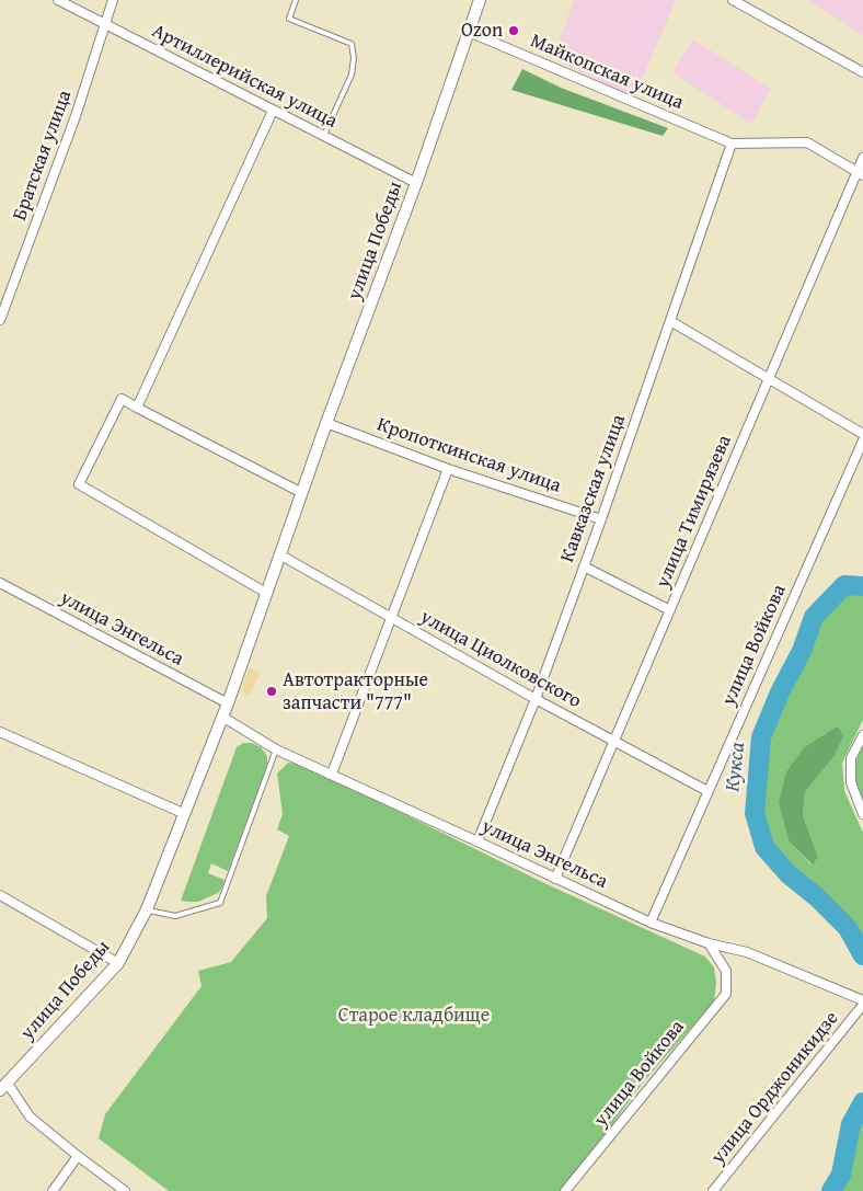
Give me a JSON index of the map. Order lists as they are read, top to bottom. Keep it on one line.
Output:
{"streets":{"street":["Майкопская улица","Артиллерийская улица","Братская улица","улица Победы","Кропоткинская улица","Кавказская улица","улица Тимирязева","улица Энгельса","улица Войкова","улица Циолковского","улица Орджоникидзе"]},"crossings":[["Майкопская улица","улица Победы"],["Майкопская улица","Кавказская улица"],["Артиллерийская улица","Братская улица"],["Артиллерийская улица","улица Победы"],["улица Победы","Кропоткинская улица"],["улица Победы","улица Энгельса"],["улица Победы","улица Циолковского"],["Кропоткинская улица","Кавказская улица"],["Кавказская улица","улица Энгельса"],["Кавказская улица","улица Циолковского"],["улица Тимирязева","улица Энгельса"],["улица Тимирязева","улица Циолковского"],["улица Энгельса","улица Войкова"],["улица Войкова","улица Циолковского"]],"water":["Кукса"],"parks":["Старое кладбище"],"places":["Ozon","Автотракторные запчасти \"777\""]}
